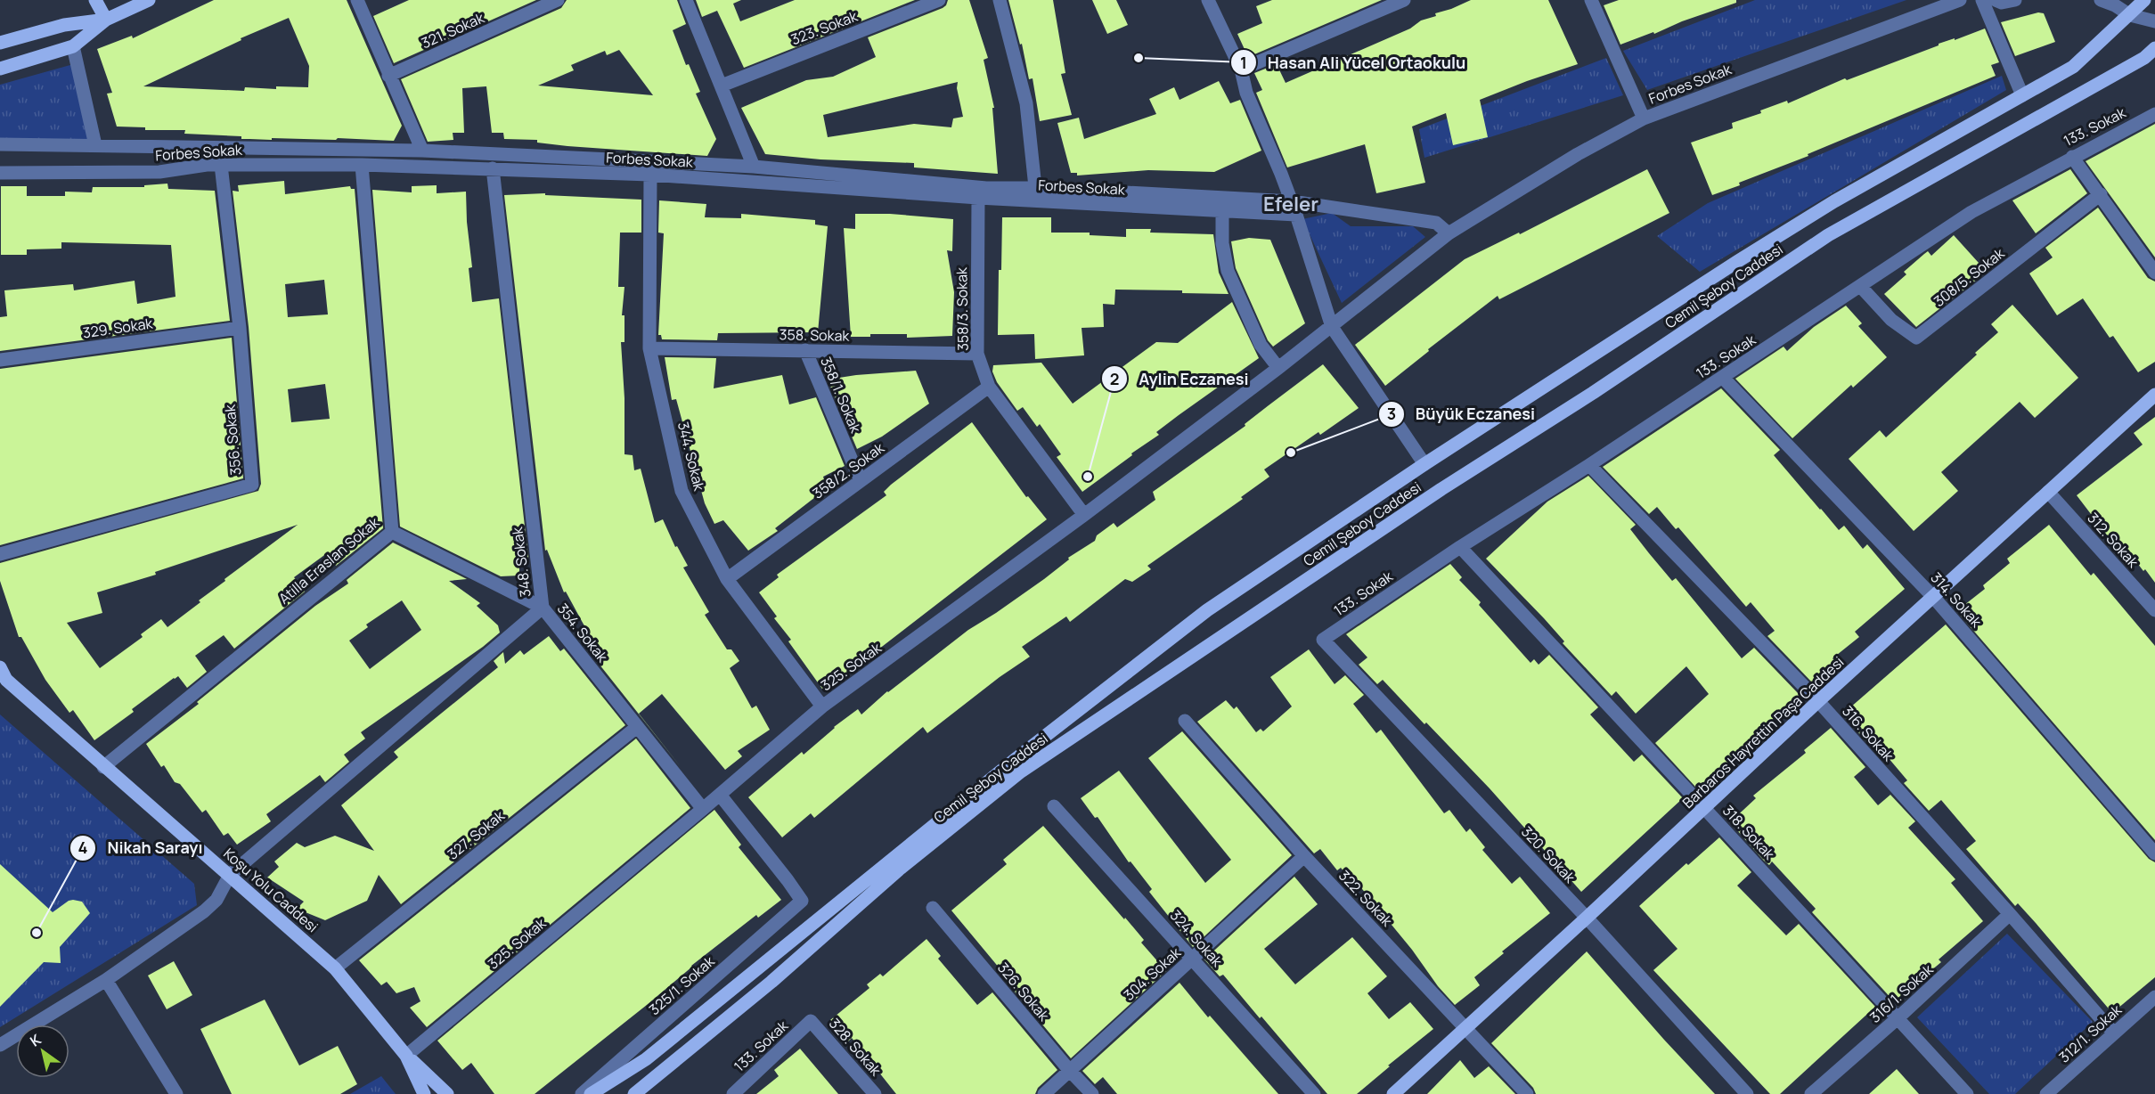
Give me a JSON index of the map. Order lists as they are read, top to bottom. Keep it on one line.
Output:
{"streets":{"main road":["Cemil Şeboy Caddesi","Barbaros Hayrettin Paşa Caddesi","Koşu Yolu Caddesi"],"street":["323. Sokak","321. Sokak","Forbes Sokak","133. Sokak","308/5. Sokak","358/3. Sokak","329. Sokak","358. Sokak","358/1. Sokak","356. Sokak","344. Sokak","358/2. Sokak","312. Sokak","Atilla Eraslan Sokak","348. Sokak","314. Sokak","354. Sokak","325. Sokak","316. Sokak","318. Sokak","327. Sokak","320. Sokak","322. Sokak","324. Sokak","304. Sokak","325/1. Sokak","326. Sokak","316/1. Sokak","312/1. Sokak","328. Sokak"]},"crossings":[["Forbes Sokak","358/3. Sokak"],["Forbes Sokak","356. Sokak"],["Forbes Sokak","344. Sokak"],["Forbes Sokak","Atilla Eraslan Sokak"],["Forbes Sokak","348. Sokak"],["Forbes Sokak","325. Sokak"],["133. Sokak","308/5. Sokak"],["133. Sokak","314. Sokak"],["133. Sokak","316. Sokak"],["133. Sokak","318. Sokak"],["133. Sokak","320. Sokak"],["133. Sokak","328. Sokak"],["358/3. Sokak","358. Sokak"],["358/3. Sokak","358/2. Sokak"],["358/3. Sokak","325. Sokak"],["329. Sokak","356. Sokak"],["358. Sokak","358/1. Sokak"],["358. Sokak","344. Sokak"],["358/1. Sokak","358/2. Sokak"],["344. Sokak","358/2. Sokak"],["344. Sokak","325. Sokak"],["312. Sokak","Barbaros Hayrettin Paşa Caddesi"],["Atilla Eraslan Sokak","354. Sokak"],["Atilla Eraslan Sokak","Koşu Yolu Caddesi"],["348. Sokak","354. Sokak"],["348. Sokak","Koşu Yolu Caddesi"],["314. Sokak","Barbaros Hayrettin Paşa Caddesi"],["354. Sokak","325. Sokak"],["354. Sokak","327. Sokak"],["325. Sokak","Koşu Yolu Caddesi"],["325. Sokak","325/1. Sokak"],["Barbaros Hayrettin Paşa Caddesi","316. Sokak"],["Barbaros Hayrettin Paşa Caddesi","318. Sokak"],["Barbaros Hayrettin Paşa Caddesi","320. Sokak"],["Barbaros Hayrettin Paşa Caddesi","322. Sokak"],["316. Sokak","316/1. Sokak"],["316. Sokak","312/1. Sokak"],["318. Sokak","316/1. Sokak"],["327. Sokak","Koşu Yolu Caddesi"],["322. Sokak","304. Sokak"],["324. Sokak","304. Sokak"],["304. Sokak","326. Sokak"]],"districts":["Efeler"],"places":["Hasan Ali Yücel Ortaokulu","Büyük Eczanesi","Aylin Eczanesi","Nikah Sarayı"],"north":"top left"}
